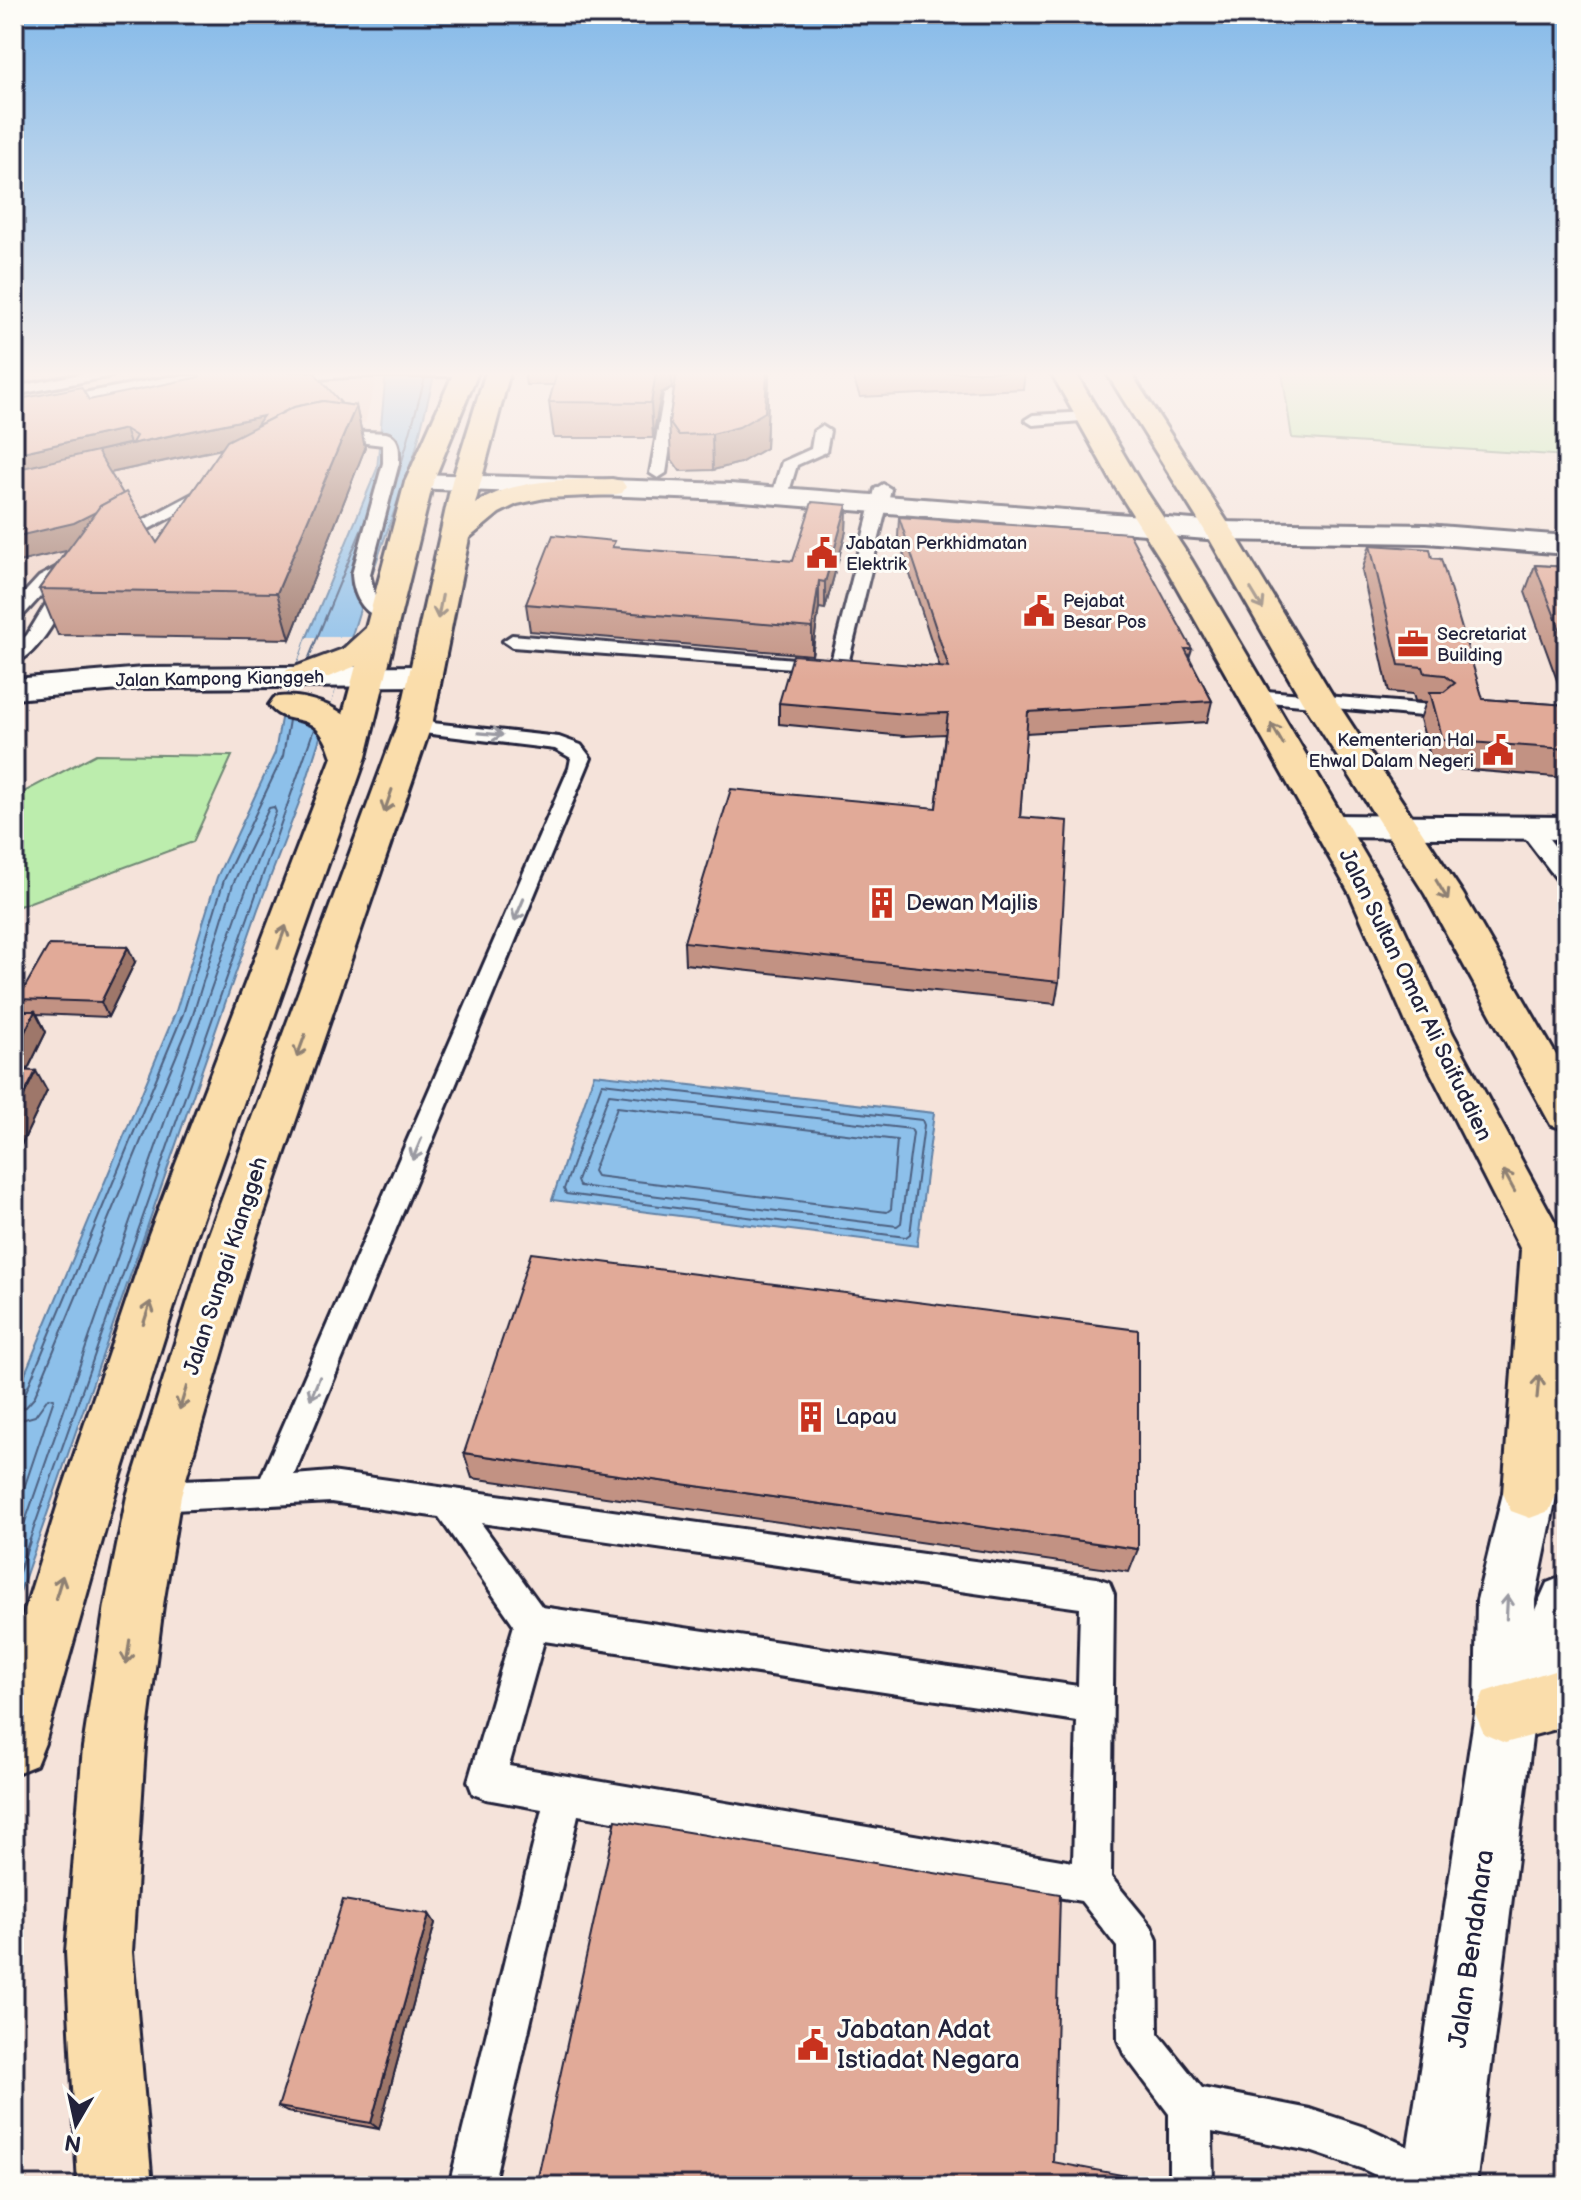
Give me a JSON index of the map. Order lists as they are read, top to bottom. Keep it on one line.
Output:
{"streets":{"main road":["Jalan Sultan Omar Ali Saifuddien","Jalan Sungai Kianggeh"],"street":["Jalan Kampong Kianggeh","Jalan Bendahara"]},"crossings":[["Jalan Kampong Kianggeh","Jalan Sungai Kianggeh"]],"places":{"public building":["Jabatan Perkhidmatan Elektrik","Pejabat Besar Pos","Kementerian Hal Ehwal Dalam Negeri","Jabatan Adat Istiadat Negara"],"office":["Secretariat Building"],"building":["Dewan Majlis","Lapau"]},"north":"bottom"}
